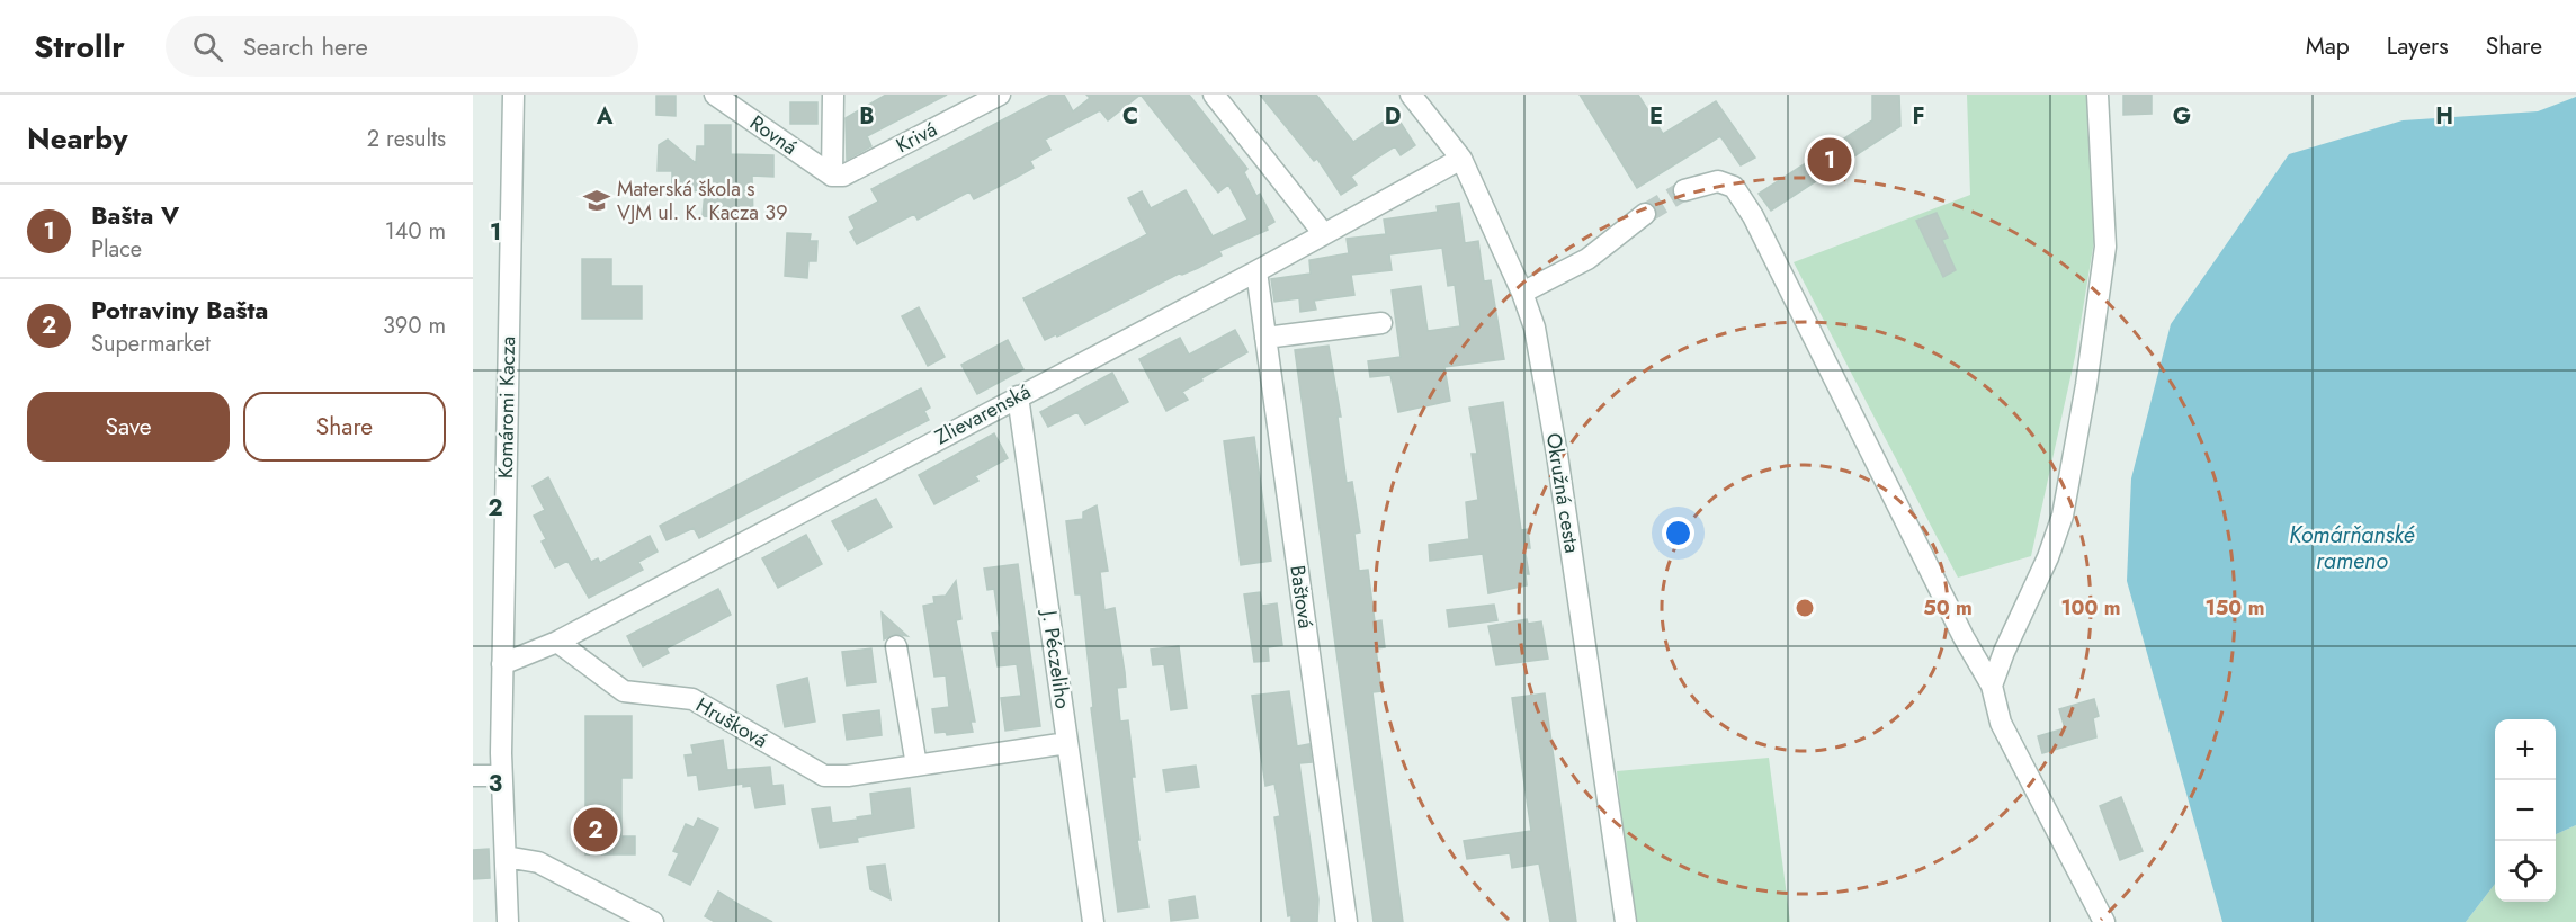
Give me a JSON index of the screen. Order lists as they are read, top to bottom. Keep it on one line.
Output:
{"streets":{"street":["Rovná","Krivá","Komáromi Kacza","Zlievarenská","Okružná cesta","Baštová","J. Péczeliho","Hrušková"]},"crossings":[["Rovná","Krivá"],["Komáromi Kacza","Zlievarenská"],["Zlievarenská","Okružná cesta"],["Zlievarenská","Baštová"],["Zlievarenská","J. Péczeliho"],["Zlievarenská","Hrušková"],["J. Péczeliho","Hrušková"]],"water":["Komárňanské rameno"],"places":{"school or university":["Materská škola s VJM ul. K. Kacza 39"]},"page":{"header":"Strollr","search":"Search here","nav":["Map","Layers","Share"],"heading":["Nearby","2 results"],"pins":["1","2"],"list":[{"mark":"1","name":"Bašta V","note":"Place","value":"140 m"},{"mark":"2","name":"Potraviny Bašta","note":"Supermarket","value":"390 m"}],"buttons":["Save","Share"],"map_buttons":["+","−"]},"grid":{"columns":["A","B","C","D","E","F","G","H"],"rows":["1","2","3"]},"rings":["50 m","100 m","150 m"]}
